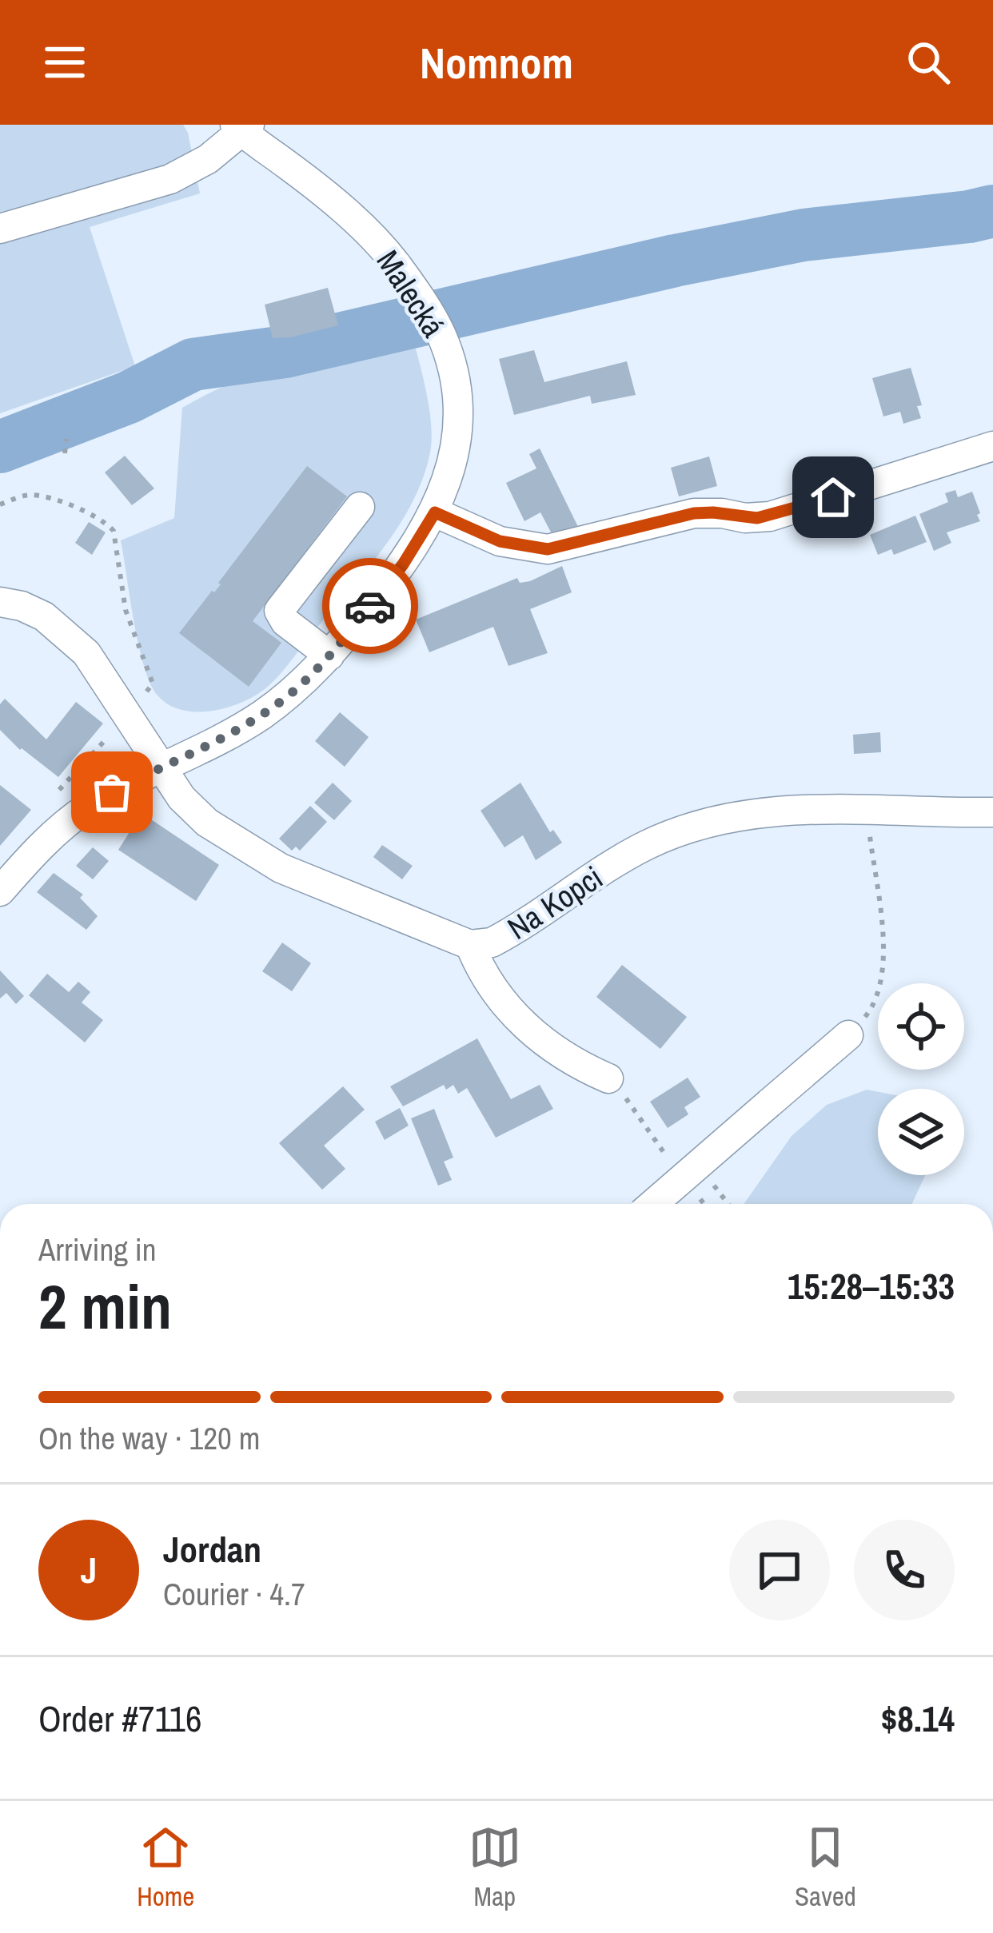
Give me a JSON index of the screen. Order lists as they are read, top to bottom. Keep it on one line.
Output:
{"streets":{"street":["Malecká","Na Kopci"]},"crossings":[["Malecká","Na Kopci"]],"page":{"header":"Nomnom","heading":["2 min","Arriving in","15:28–15:33"],"panel":["Jordan","Courier · 4.7","Order #7116","$8.14"],"bar":"On the way · 120 m","round":"J","tabs":["Home","Map","Saved"]}}
